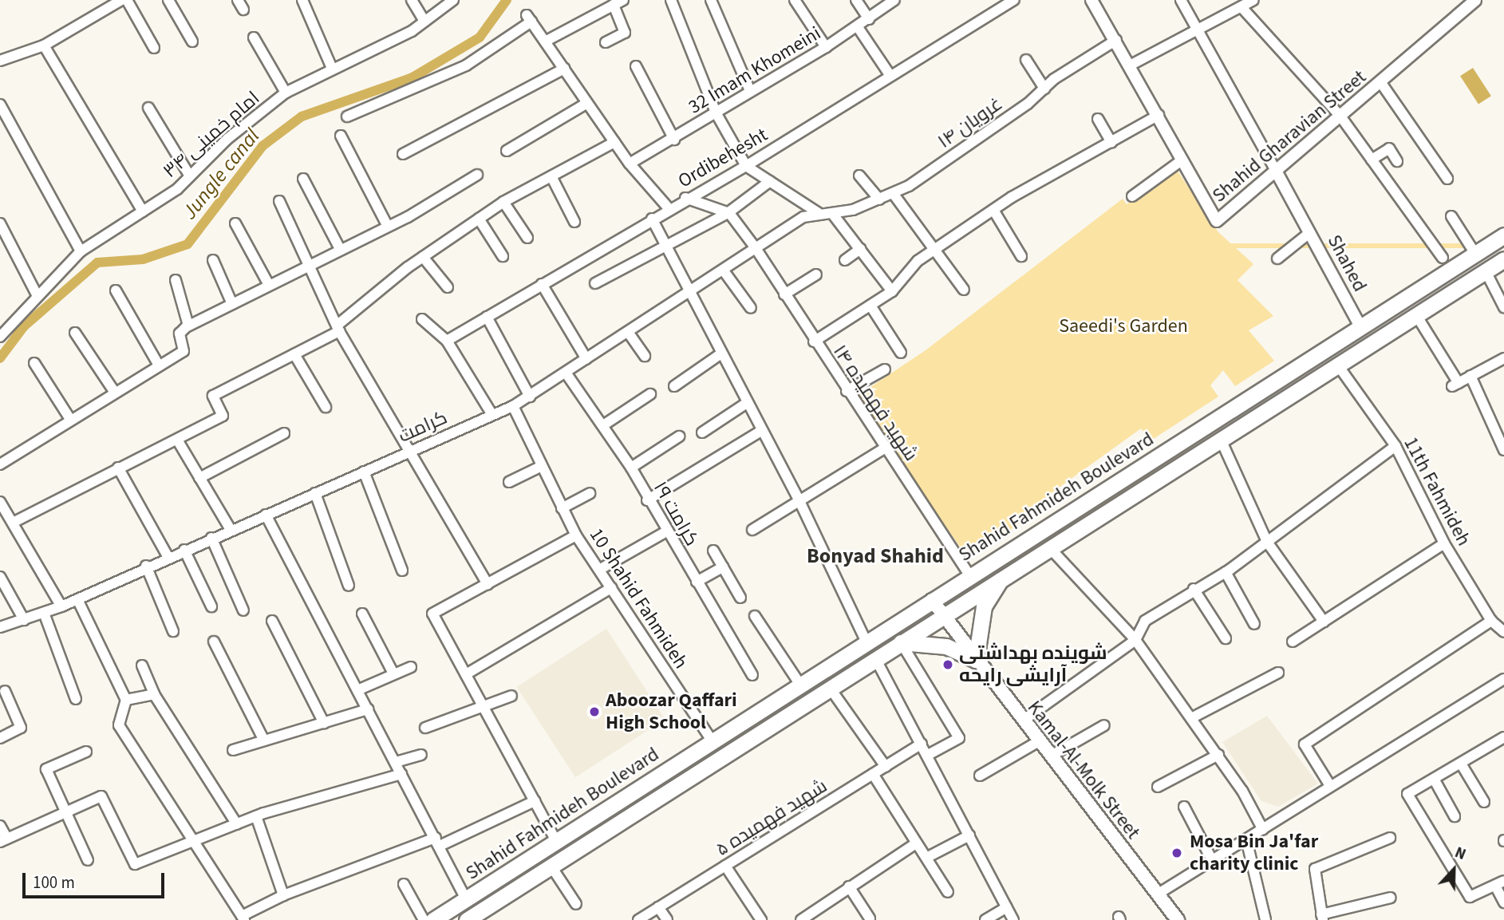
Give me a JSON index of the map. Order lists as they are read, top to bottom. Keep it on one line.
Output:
{"streets":{"main road":["Shahid Fahmideh Boulevard","Kamal-Al-Molk Street"],"street":["32 Imam Khomeini","غرویان ۱۴","امام خمینی ۳۴","Shahid Gharavian Street","Ordibehesht","Shahed","شهید فهمیده ۱۴","کرامت","11th Fahmideh","کرامت ۱۹","10 Shahid Fahmideh","شهید فهمیده ۵"]},"crossings":[["غرویان ۱۴","Shahid Gharavian Street"],["Shahid Gharavian Street","Shahed"],["Shahed","Shahid Fahmideh Boulevard"],["شهید فهمیده ۱۴","کرامت"],["شهید فهمیده ۱۴","Shahid Fahmideh Boulevard"],["کرامت","کرامت ۱۹"],["کرامت","10 Shahid Fahmideh"],["11th Fahmideh","Shahid Fahmideh Boulevard"],["Shahid Fahmideh Boulevard","10 Shahid Fahmideh"],["Shahid Fahmideh Boulevard","Kamal-Al-Molk Street"]],"districts":["Bonyad Shahid"],"water":["Jungle canal"],"parks":["Saeedi's Garden"],"places":["شوینده بهداشتی آرایشی رایحه","Aboozar Qaffari High School","Mosa Bin Ja'far charity clinic"],"scale_bar":"100 m","north":"top"}
